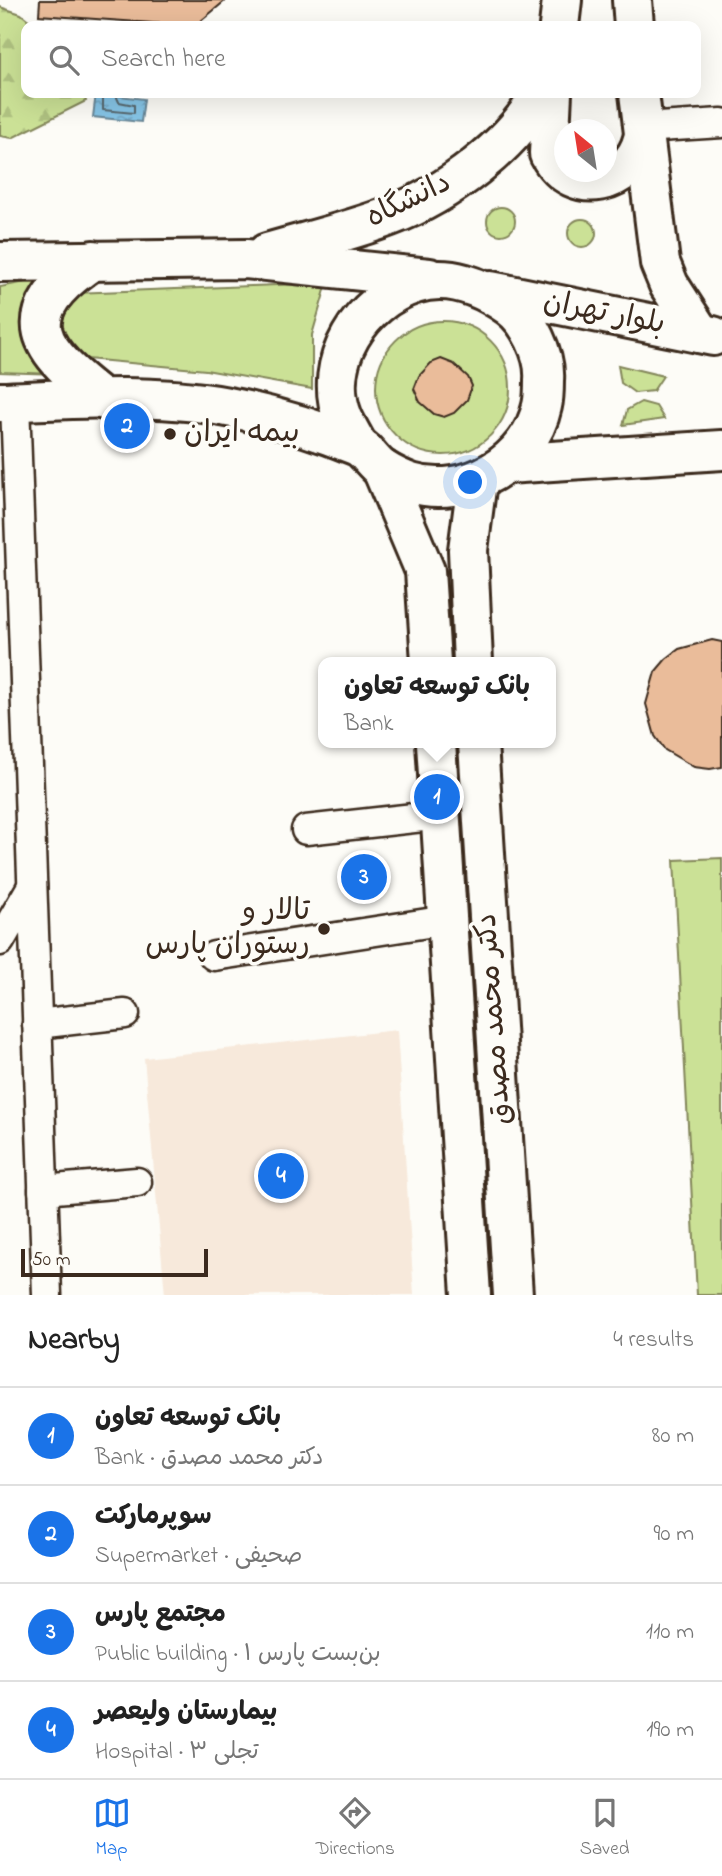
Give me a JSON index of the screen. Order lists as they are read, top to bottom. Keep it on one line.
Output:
{"streets":{"main road":["دانشگاه","بلوار تهران","دکتر محمد مصدق"]},"places":["بیمه ایران","تالار و رستوران پارس"],"scale_bar":"50 m","north":"top left","page":{"search":"Search here","pins":["2","1","3","4"],"popup":["بانک توسعه تعاون","Bank"],"scale":"50 m","heading":["Nearby","4 results"],"list":[{"mark":"1","name":"بانک توسعه تعاون","note":"Bank · دکتر محمد مصدق","value":"80 m"},{"mark":"2","name":"سوپرمارکت","note":"Supermarket · صحیفی","value":"90 m"},{"mark":"3","name":"مجتمع پارس","note":"Public building · بن‌بست پارس ۱","value":"110 m"},{"mark":"4","name":"بیمارستان ولیعصر","note":"Hospital · تجلی ۳","value":"190 m"}],"nav":["Map","Directions","Saved"]}}
